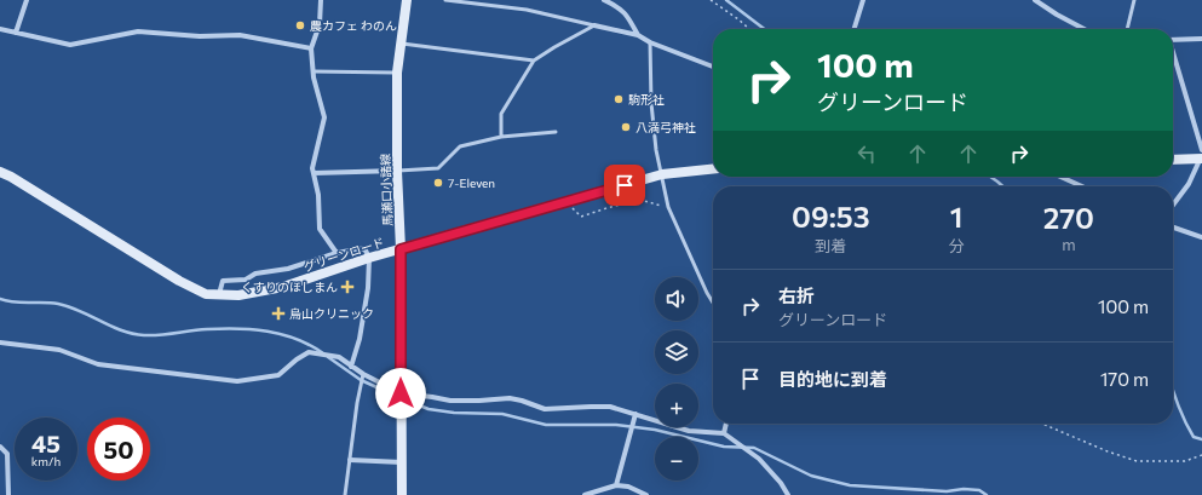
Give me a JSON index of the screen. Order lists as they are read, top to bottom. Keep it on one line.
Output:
{"streets":{"street":["馬瀬口小諸線","グリーンロード"]},"crossings":[["馬瀬口小諸線","グリーンロード"]],"places":{"other":["農カフェ わのん","駒形社","八満弓神社","7-Eleven"],"health":["くすりのほしまん","烏山クリニック"]},"page":{"turn":["100 m","グリーンロード"],"eta":["09:53","到着","1","分","270","m"],"list":[{"name":"右折","note":"グリーンロード","value":"100 m"},{"name":"目的地に到着","value":"170 m"}],"map_buttons":["+","−"],"speed":"45 km/h","limit":"50"}}
